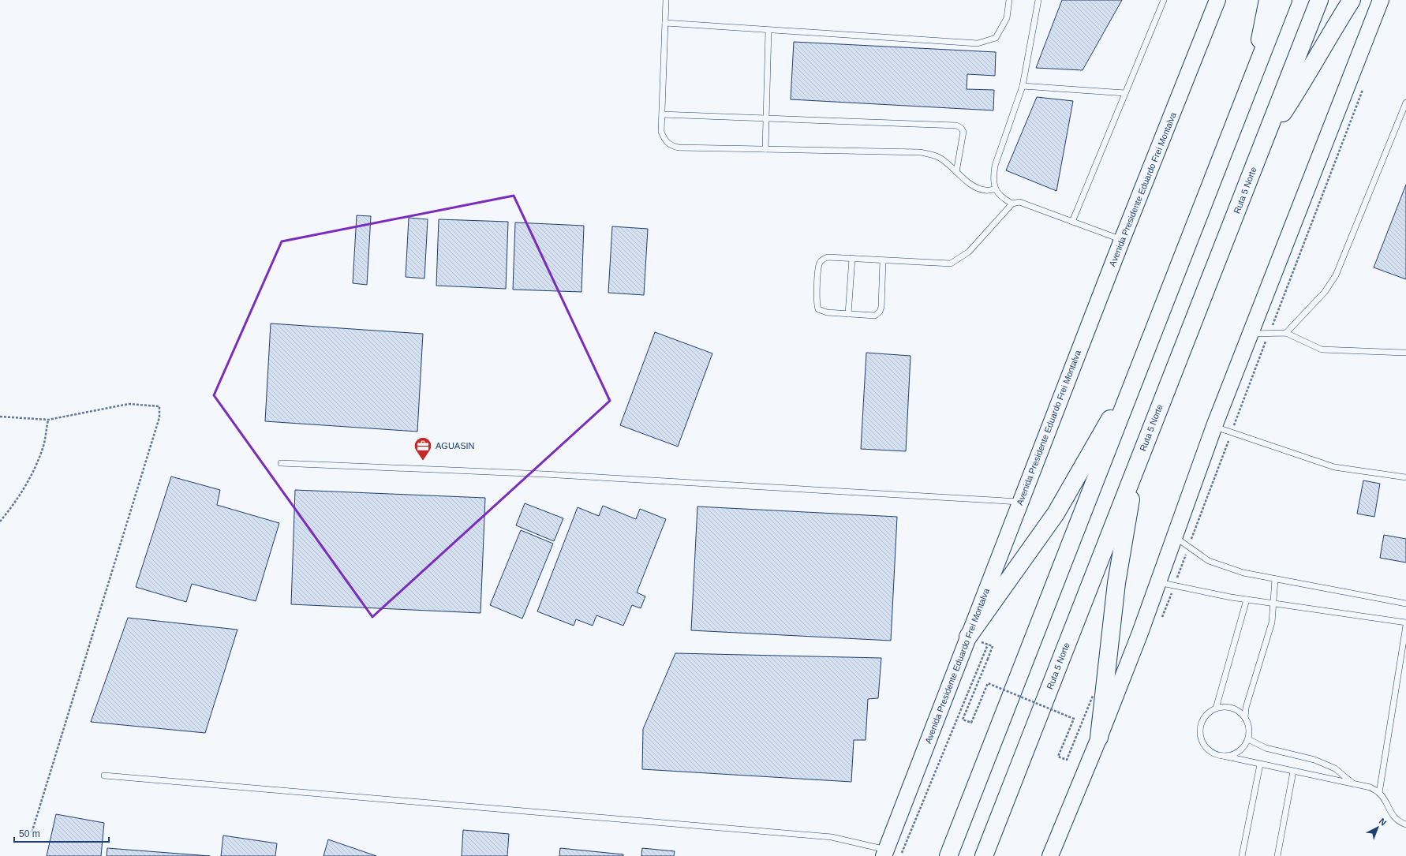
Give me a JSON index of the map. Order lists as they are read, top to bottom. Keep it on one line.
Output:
{"streets":{"highway":["Ruta 5 Norte"],"street":["Avenida Presidente Eduardo Frei Montalva"]},"places":{"office":["AGUASIN"]},"scale_bar":"50 m","north":"top right"}
